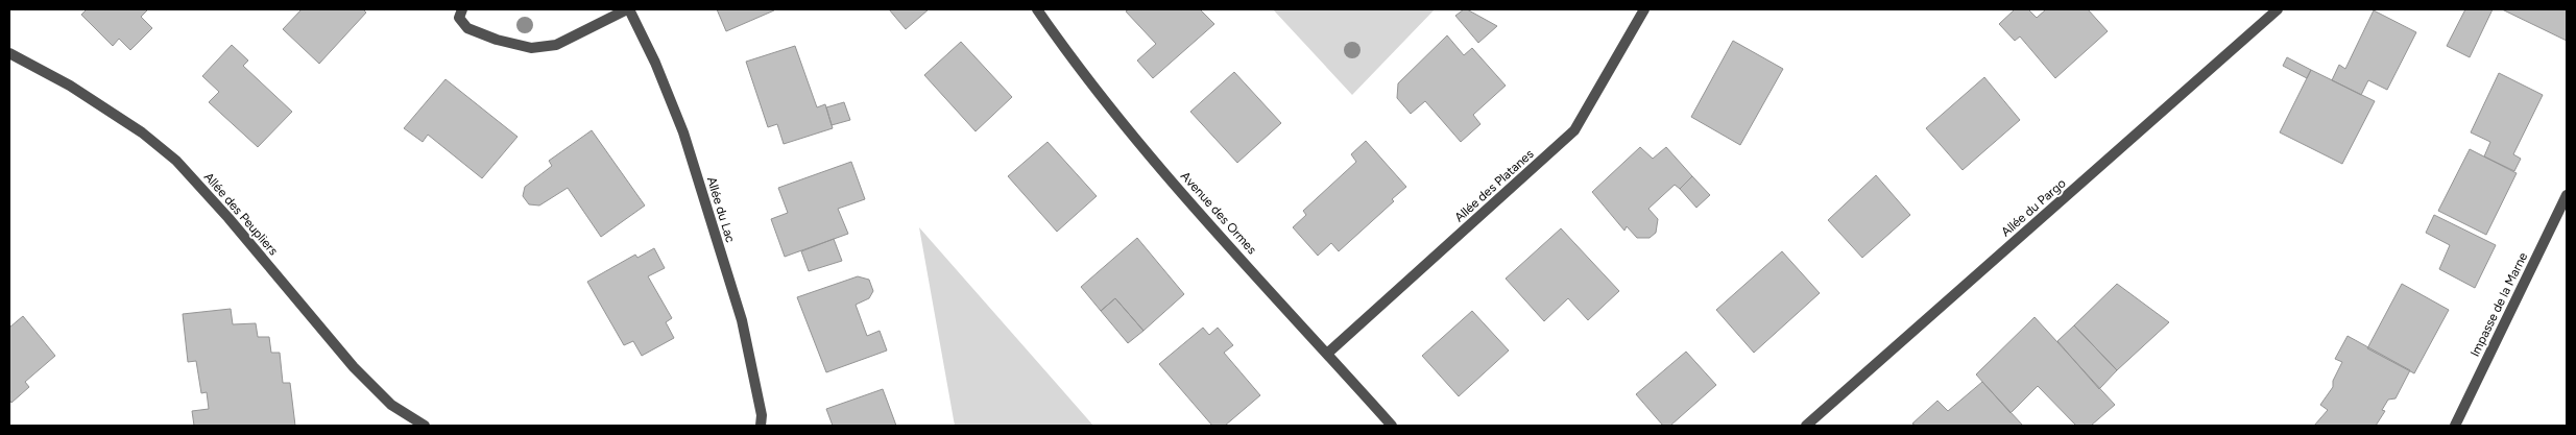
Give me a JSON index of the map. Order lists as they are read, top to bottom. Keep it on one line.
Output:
{"streets":{"street":["Allée des Platanes","Allée du Pargo","Allée du Lac","Avenue des Ormes","Allée des Peupliers","Impasse de la Marne"]},"crossings":[["Allée des Platanes","Avenue des Ormes"]]}
